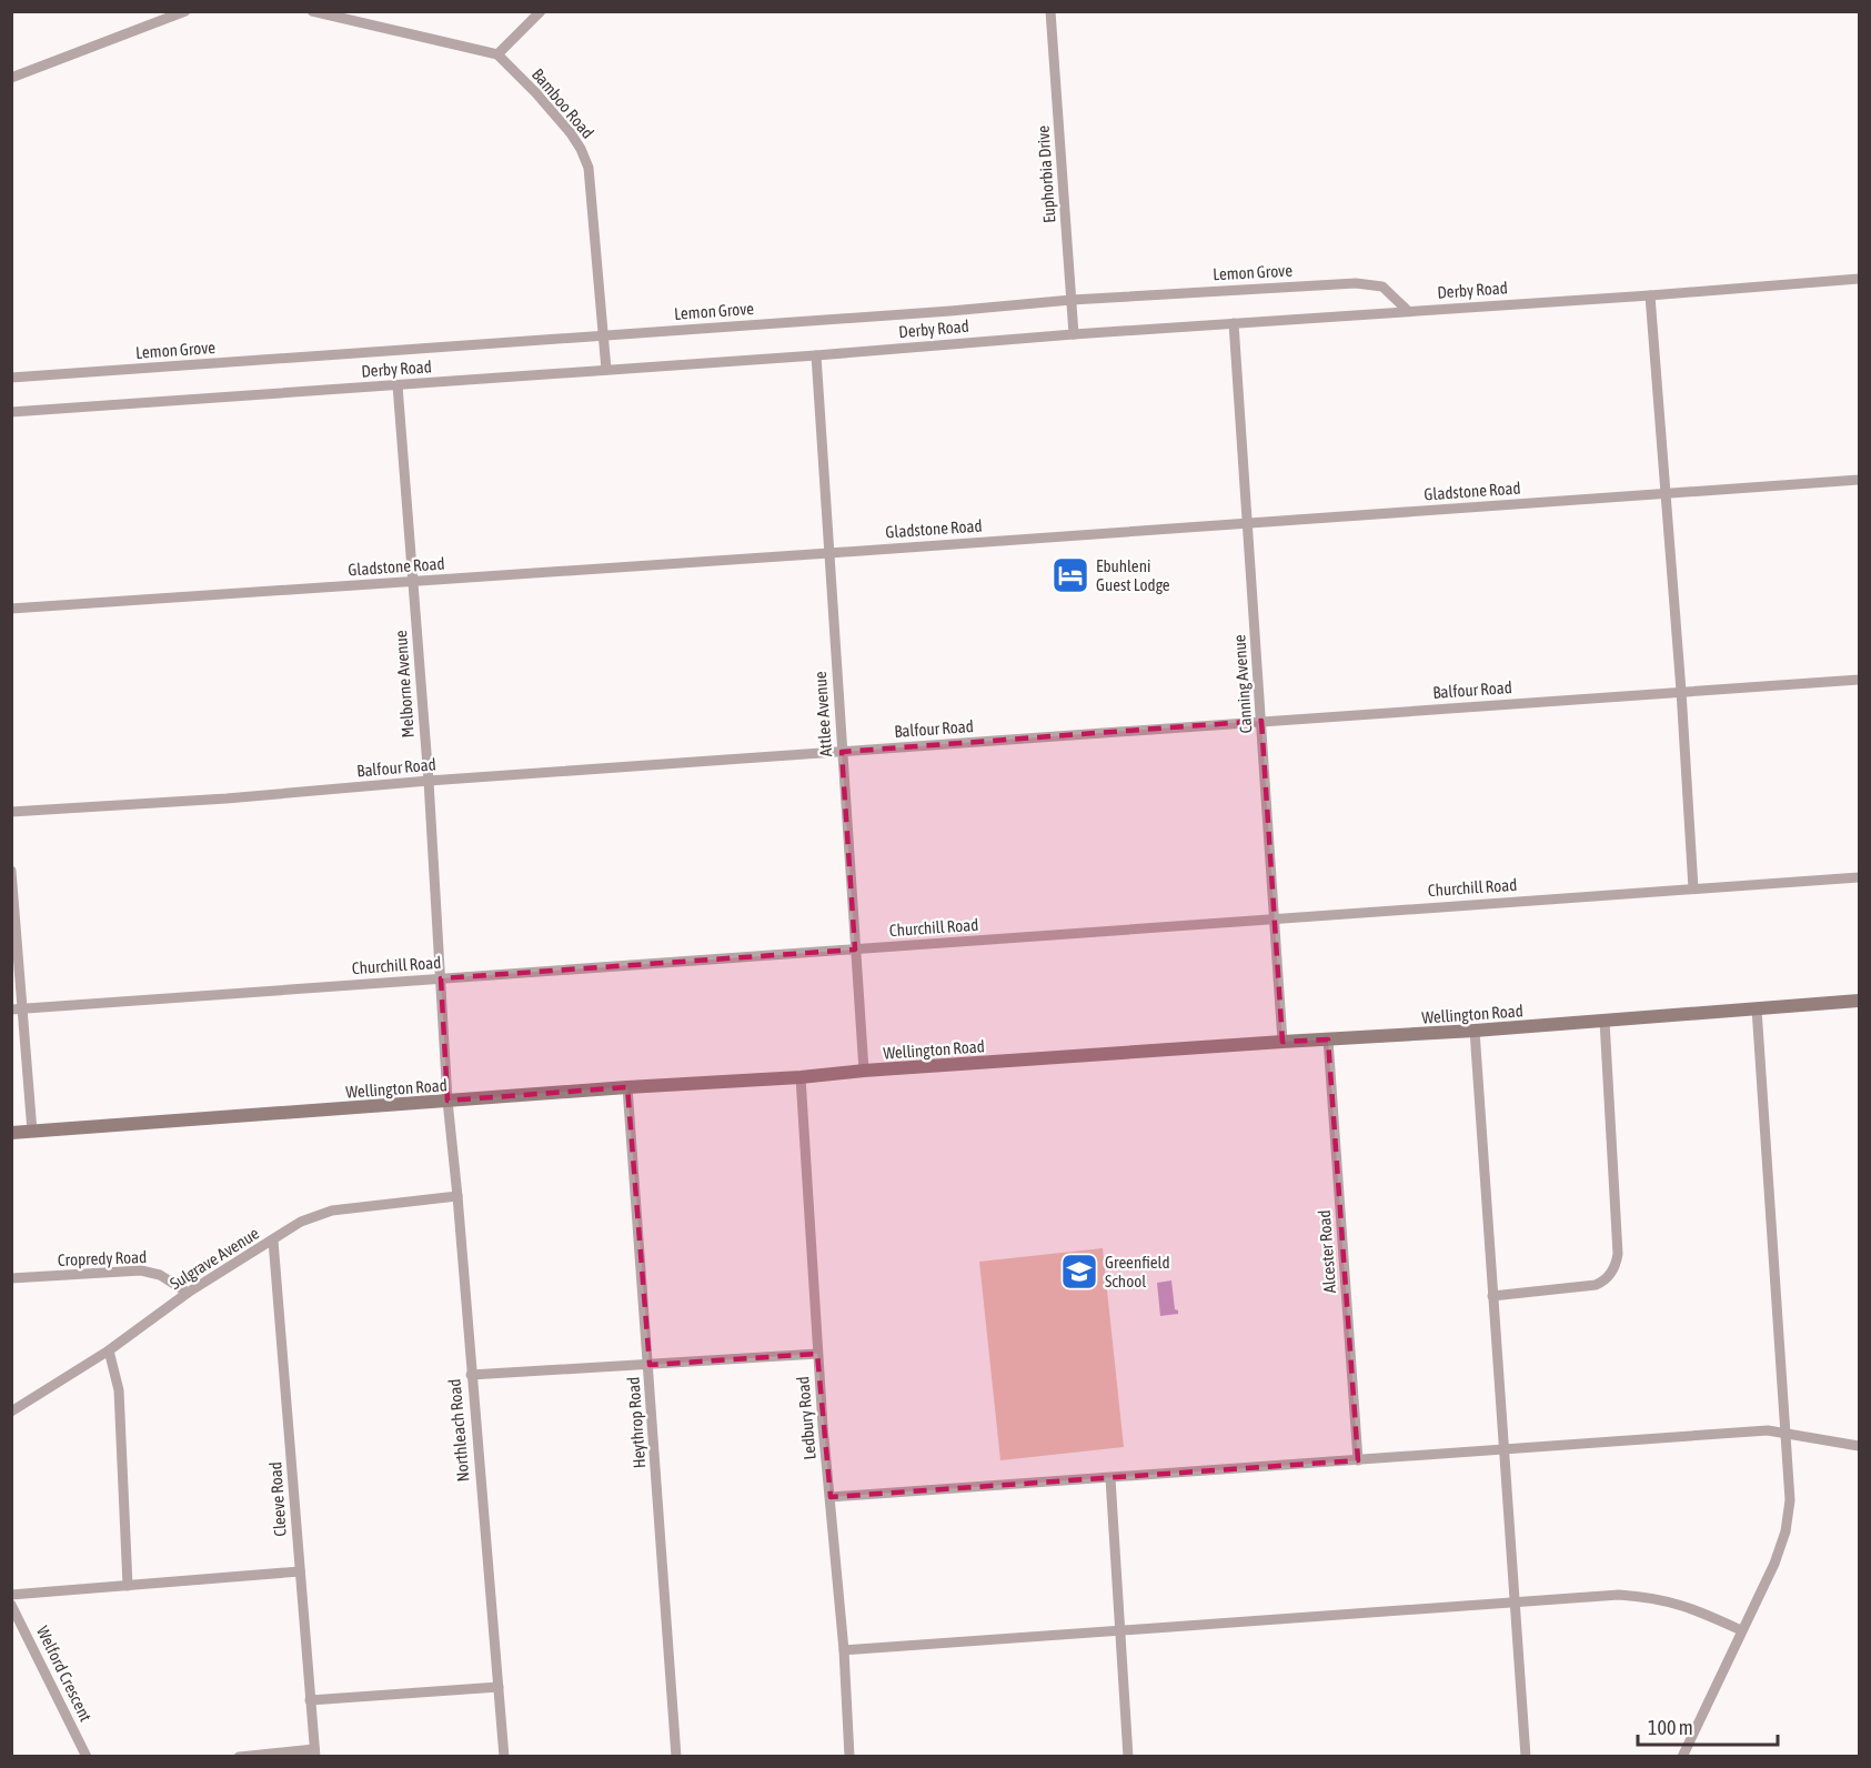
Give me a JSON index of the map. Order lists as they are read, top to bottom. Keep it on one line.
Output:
{"streets":{"main road":["Wellington Road"],"street":["Bamboo Road","Euphorbia Drive","Lemon Grove","Derby Road","Gladstone Road","Melborne Avenue","Canning Avenue","Balfour Road","Attlee Avenue","Churchill Road","Alcester Road","Cropredy Road","Sulgrave Avenue","Ledbury Road","Heythrop Road","Northleach Road","Cleeve Road","Welford Crescent"]},"crossings":[["Bamboo Road","Lemon Grove"],["Bamboo Road","Derby Road"],["Euphorbia Drive","Lemon Grove"],["Euphorbia Drive","Derby Road"],["Lemon Grove","Derby Road"],["Derby Road","Melborne Avenue"],["Derby Road","Canning Avenue"],["Derby Road","Attlee Avenue"],["Gladstone Road","Melborne Avenue"],["Gladstone Road","Canning Avenue"],["Gladstone Road","Attlee Avenue"],["Melborne Avenue","Balfour Road"],["Melborne Avenue","Churchill Road"],["Melborne Avenue","Wellington Road"],["Melborne Avenue","Northleach Road"],["Canning Avenue","Balfour Road"],["Canning Avenue","Churchill Road"],["Canning Avenue","Wellington Road"],["Balfour Road","Attlee Avenue"],["Attlee Avenue","Churchill Road"],["Attlee Avenue","Wellington Road"],["Wellington Road","Alcester Road"],["Wellington Road","Ledbury Road"],["Wellington Road","Heythrop Road"],["Wellington Road","Northleach Road"],["Cropredy Road","Sulgrave Avenue"],["Sulgrave Avenue","Northleach Road"],["Sulgrave Avenue","Cleeve Road"]],"places":{"hotel":["Ebuhleni Guest Lodge"],"school or university":["Greenfield School"]},"scale_bar":"100 m"}
